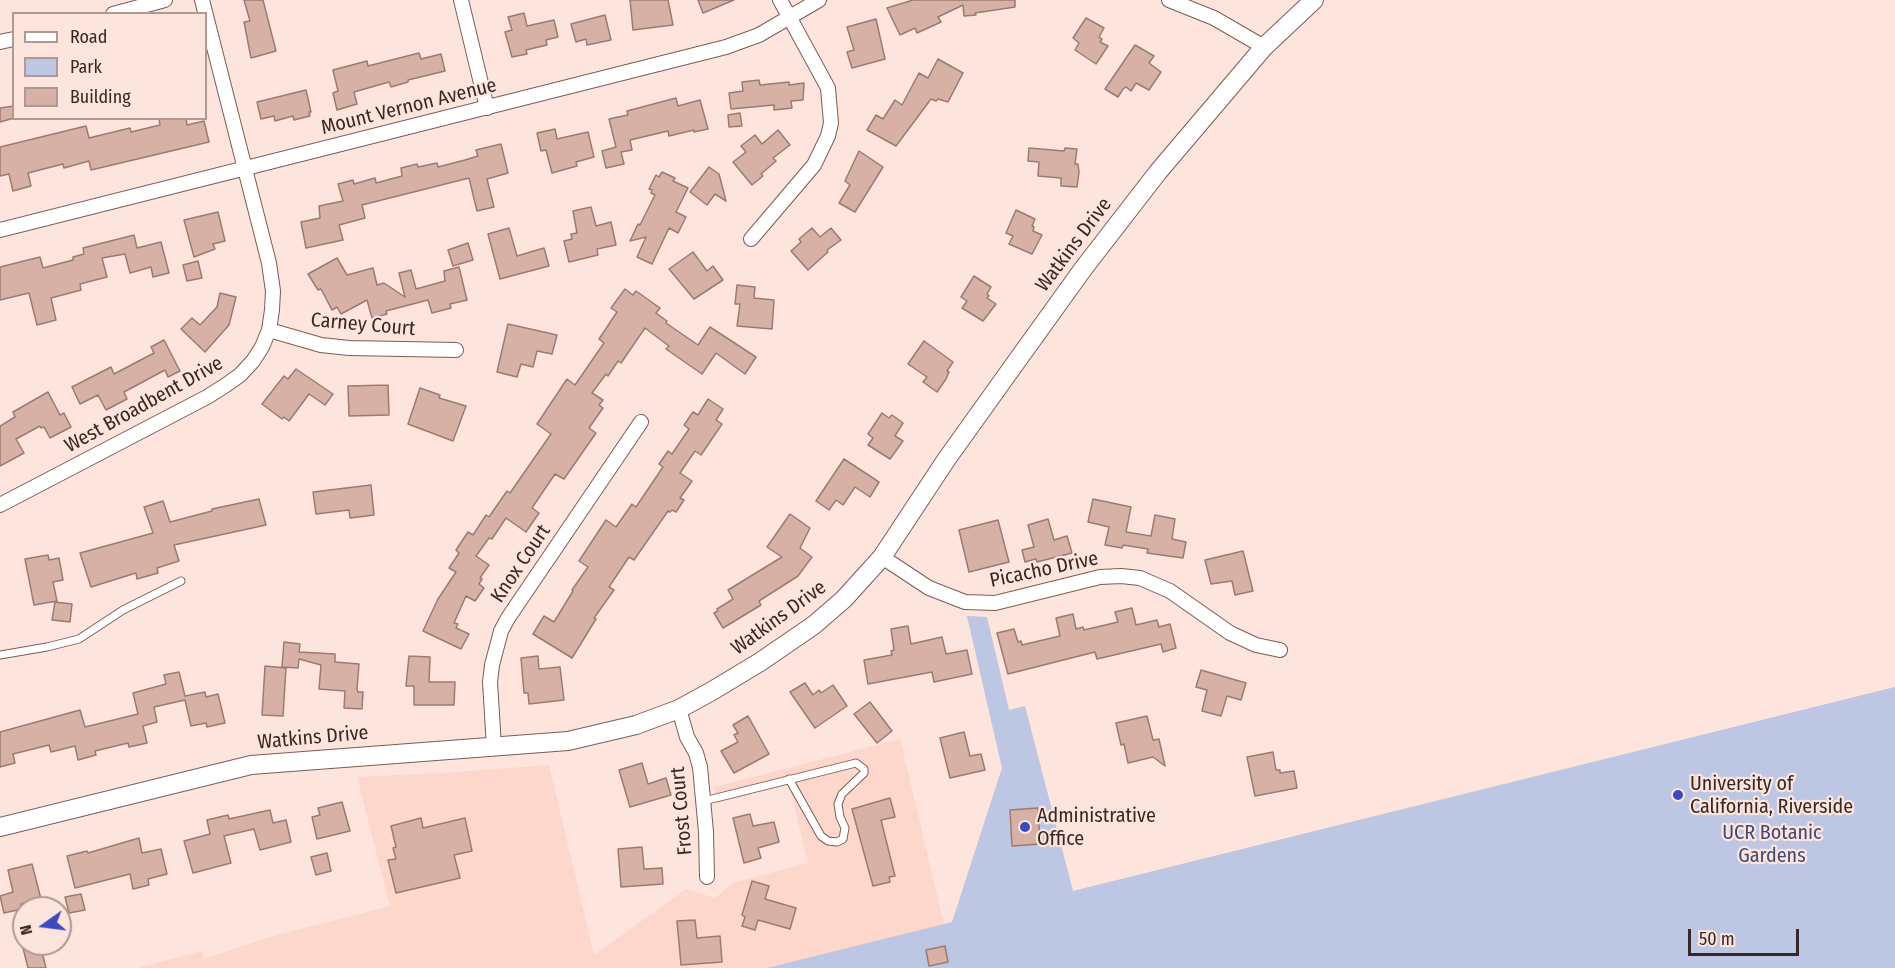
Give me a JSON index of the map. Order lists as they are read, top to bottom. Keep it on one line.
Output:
{"streets":{"main road":["Watkins Drive"],"street":["Mount Vernon Avenue","Carney Court","West Broadbent Drive","Knox Court","Picacho Drive","Frost Court"]},"crossings":[["Mount Vernon Avenue","West Broadbent Drive"],["Watkins Drive","Knox Court"],["Watkins Drive","Picacho Drive"],["Watkins Drive","Frost Court"],["Carney Court","West Broadbent Drive"]],"parks":["UCR Botanic Gardens"],"places":["University of California, Riverside","Administrative Office"],"legend":["Road","Park","Building"],"scale_bar":"50 m","north":"left"}
